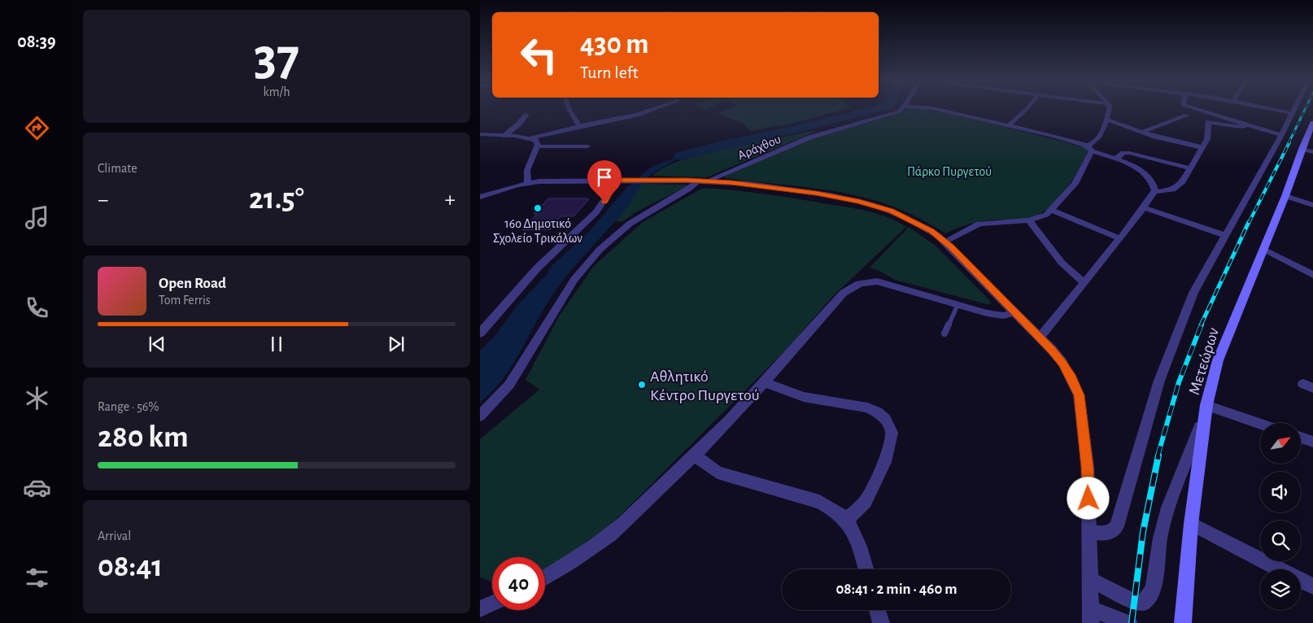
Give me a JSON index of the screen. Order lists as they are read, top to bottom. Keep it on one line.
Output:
{"streets":{"main road":["Μετεώρων"],"street":["Αράχθου"]},"parks":["Πάρκο Πυργετού"],"places":["16ο Δημοτικό Σχολείο Τρικάλων","Αθλητικό Κέντρο Πυργετού"],"north":"top right","page":{"tabs":"08:39","tile":[["37","km/h"],"Climate",["Range · 56%","280 km"],["Arrival","08:41"]],"turn":["430 m","Turn left"],"heat":["−","21.5°","+"],"song":["Open Road","Tom Ferris"],"limit":"40","trip":"08:41 · 2 min · 460 m"}}
